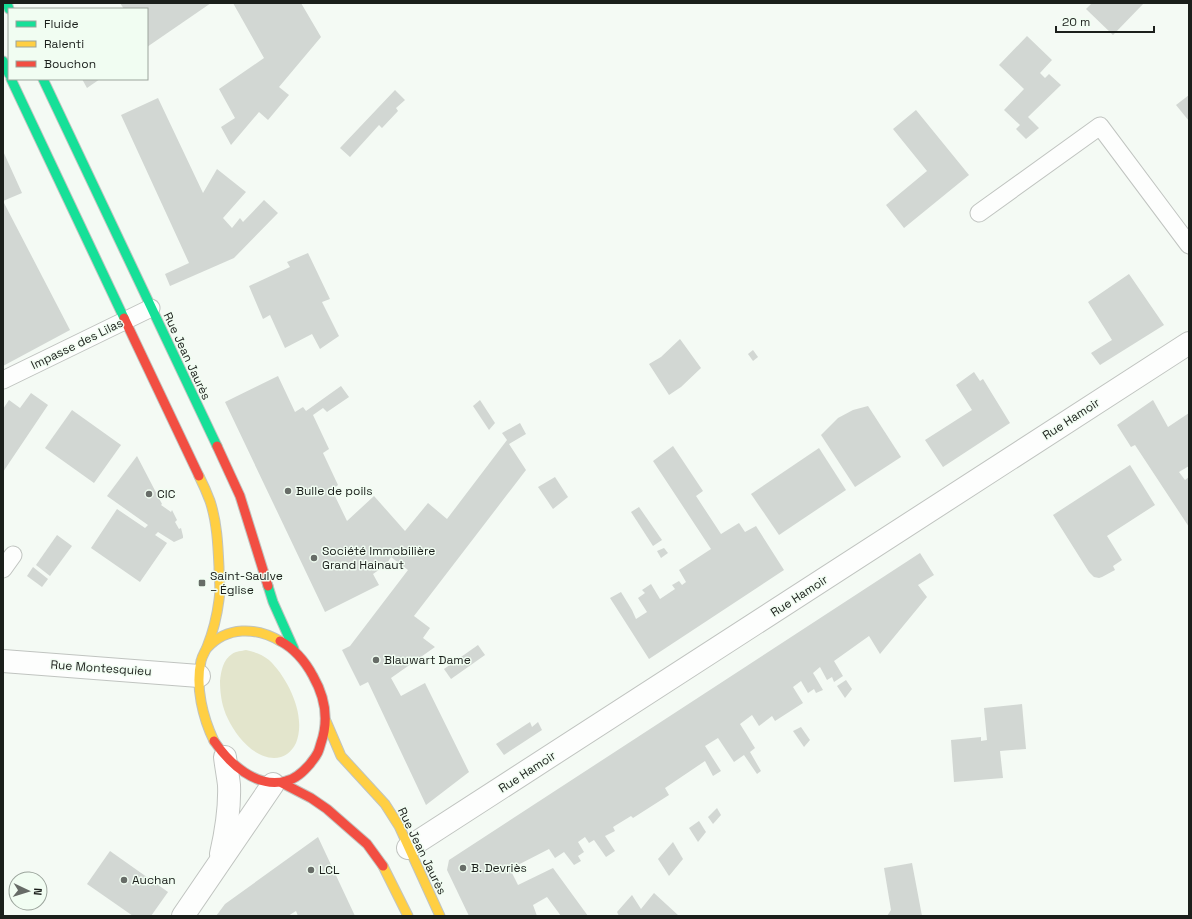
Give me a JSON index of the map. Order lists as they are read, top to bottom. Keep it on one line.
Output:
{"streets":{"main road":["Rue Jean Jaurès"],"street":["Rue Hamoir","Rue Montesquieu"],"lane":["Impasse des Lilas"]},"crossings":[["Impasse des Lilas","Rue Jean Jaurès"],["Rue Jean Jaurès","Rue Hamoir"],["Rue Jean Jaurès","Rue Montesquieu"]],"places":{"other":["Bulle de poils","CIC","Société Immobilière Grand Hainaut","Blauwart Dame","B. Devriès","LCL","Auchan"],"transit":["Saint-Saulve – Église"]},"legend":["Fluide","Ralenti","Bouchon"],"scale_bar":"20 m","north":"right"}
